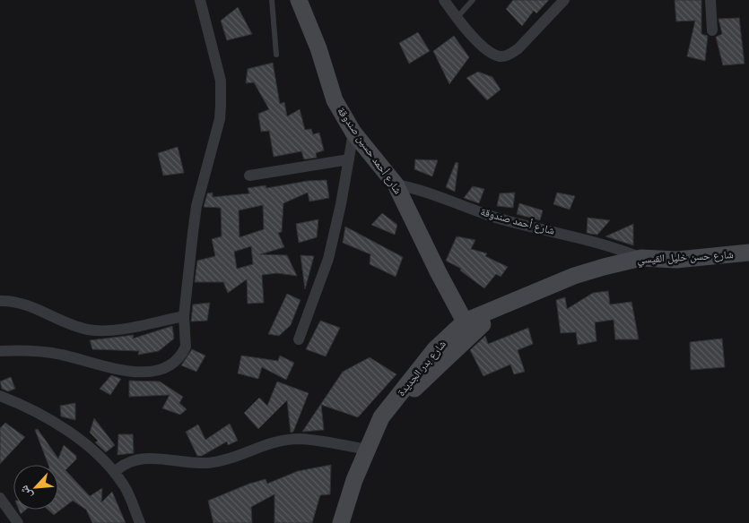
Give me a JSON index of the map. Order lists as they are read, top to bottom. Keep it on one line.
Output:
{"streets":{"main road":["شارع أحمد حسين صندوقة","شارع حسن خليل القيسي","شارع بدر الجديدة"],"street":["شارع أحمد صندوقة"]},"crossings":[["شارع أحمد حسين صندوقة","شارع أحمد صندوقة"],["شارع أحمد حسين صندوقة","شارع حسن خليل القيسي"],["شارع أحمد حسين صندوقة","شارع بدر الجديدة"],["شارع أحمد صندوقة","شارع حسن خليل القيسي"],["شارع حسن خليل القيسي","شارع بدر الجديدة"]],"north":"bottom left"}
